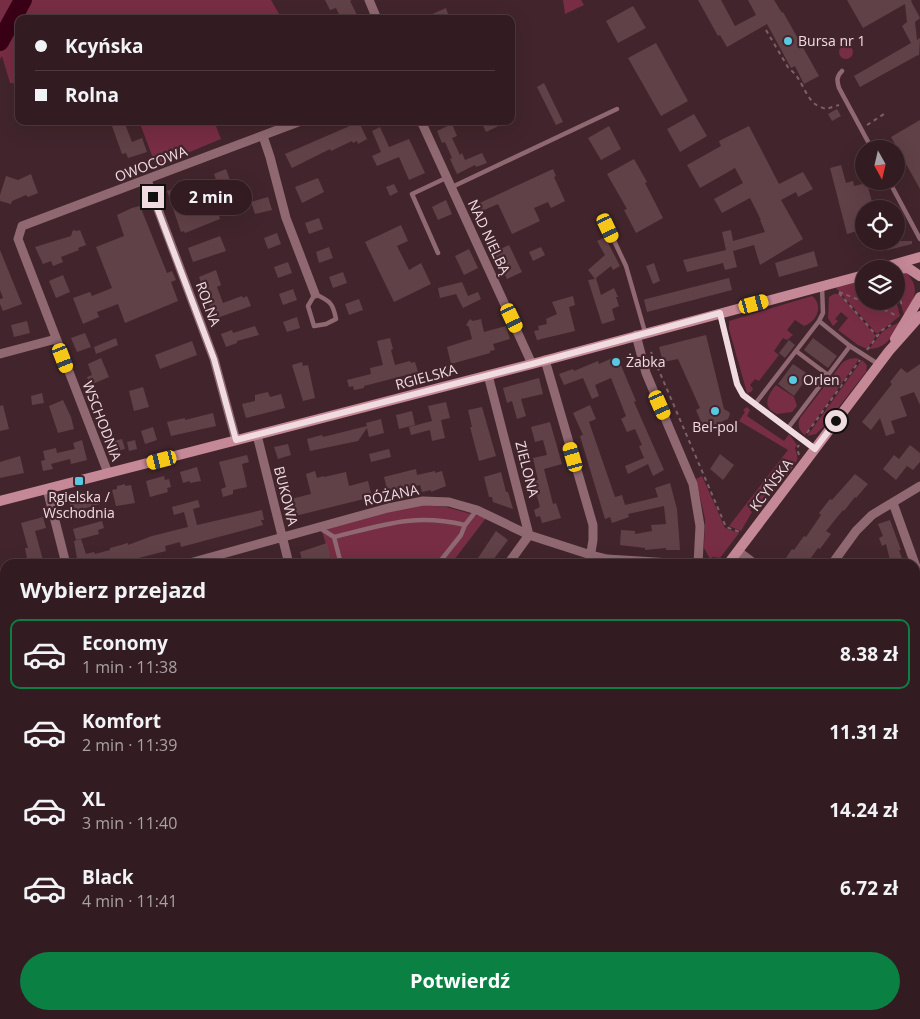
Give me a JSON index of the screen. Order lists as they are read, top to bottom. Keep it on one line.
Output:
{"streets":{"street":["OWOCOWA","NAD NIELBĄ","ROLNA","RGIELSKA","WSCHODNIA","ZIELONA","KCYŃSKA","RÓŻANA","BUKOWA"]},"crossings":[["OWOCOWA","ROLNA"],["OWOCOWA","WSCHODNIA"],["NAD NIELBĄ","RGIELSKA"],["ROLNA","RGIELSKA"],["RGIELSKA","WSCHODNIA"],["RGIELSKA","ZIELONA"],["RGIELSKA","BUKOWA"],["ZIELONA","RÓŻANA"],["RÓŻANA","BUKOWA"]],"places":{"other":["Bursa nr 1","Żabka","Orlen","Bel-pol"],"transit":["Rgielska / Wschodnia"]},"north":"bottom","page":{"banner":["Kcyńska","Rolna"],"bubble":"2 min","heading":"Wybierz przejazd","list":[{"name":"Economy","note":"1 min · 11:38","value":"8.38 zł"},{"name":"Komfort","note":"2 min · 11:39","value":"11.31 zł"},{"name":"XL","note":"3 min · 11:40","value":"14.24 zł"},{"name":"Black","note":"4 min · 11:41","value":"6.72 zł"}],"buttons":"Potwierdź"}}
